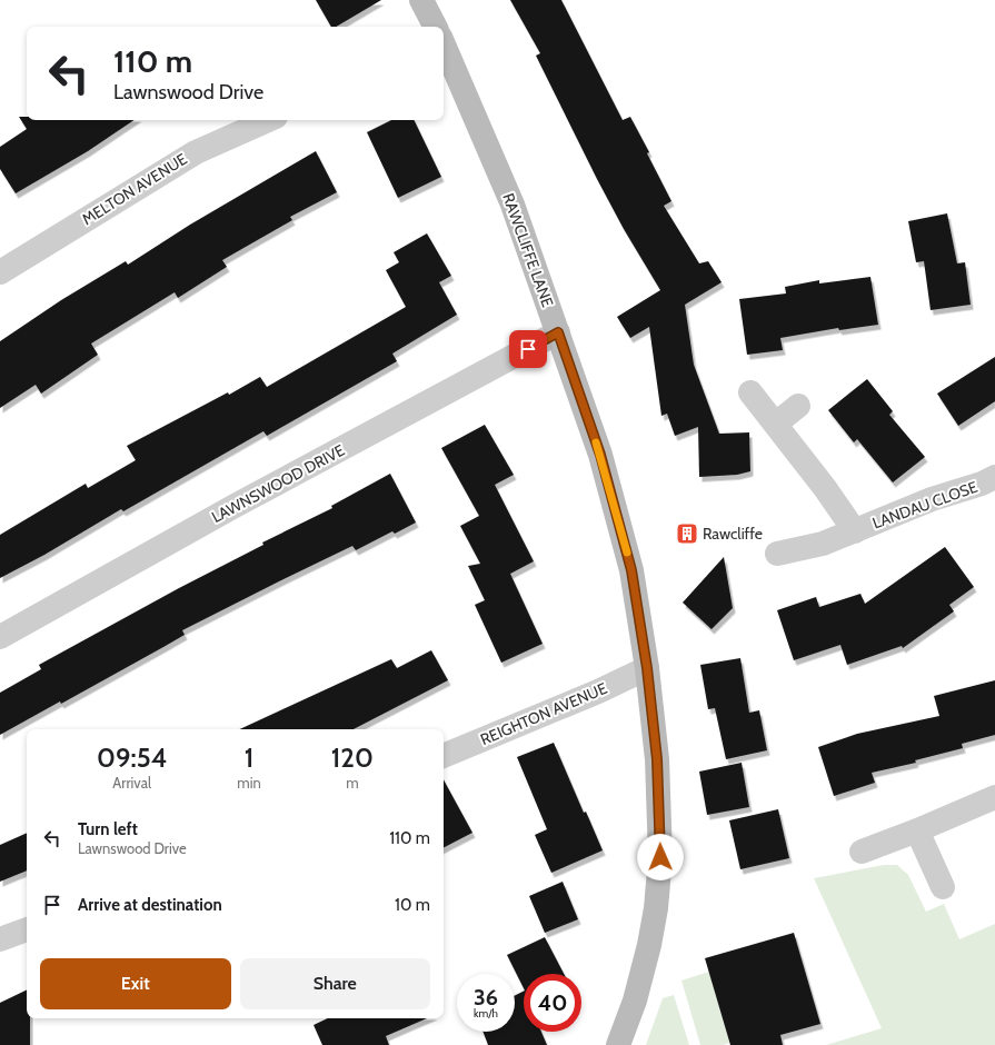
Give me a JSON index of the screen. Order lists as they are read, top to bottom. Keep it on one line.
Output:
{"streets":{"street":["MELTON AVENUE","RAWCLIFFE LANE","LAWNSWOOD DRIVE","LANDAU CLOSE","REIGHTON AVENUE"]},"crossings":[["RAWCLIFFE LANE","LAWNSWOOD DRIVE"],["RAWCLIFFE LANE","REIGHTON AVENUE"]],"places":{"building":["Rawcliffe"]},"page":{"turn":["110 m","Lawnswood Drive"],"eta":["09:54","Arrival","1","min","120","m"],"list":[{"name":"Turn left","note":"Lawnswood Drive","value":"110 m"},{"name":"Arrive at destination","value":"10 m"}],"buttons":["Exit","Share"],"speed":"36 km/h","limit":"40"}}
